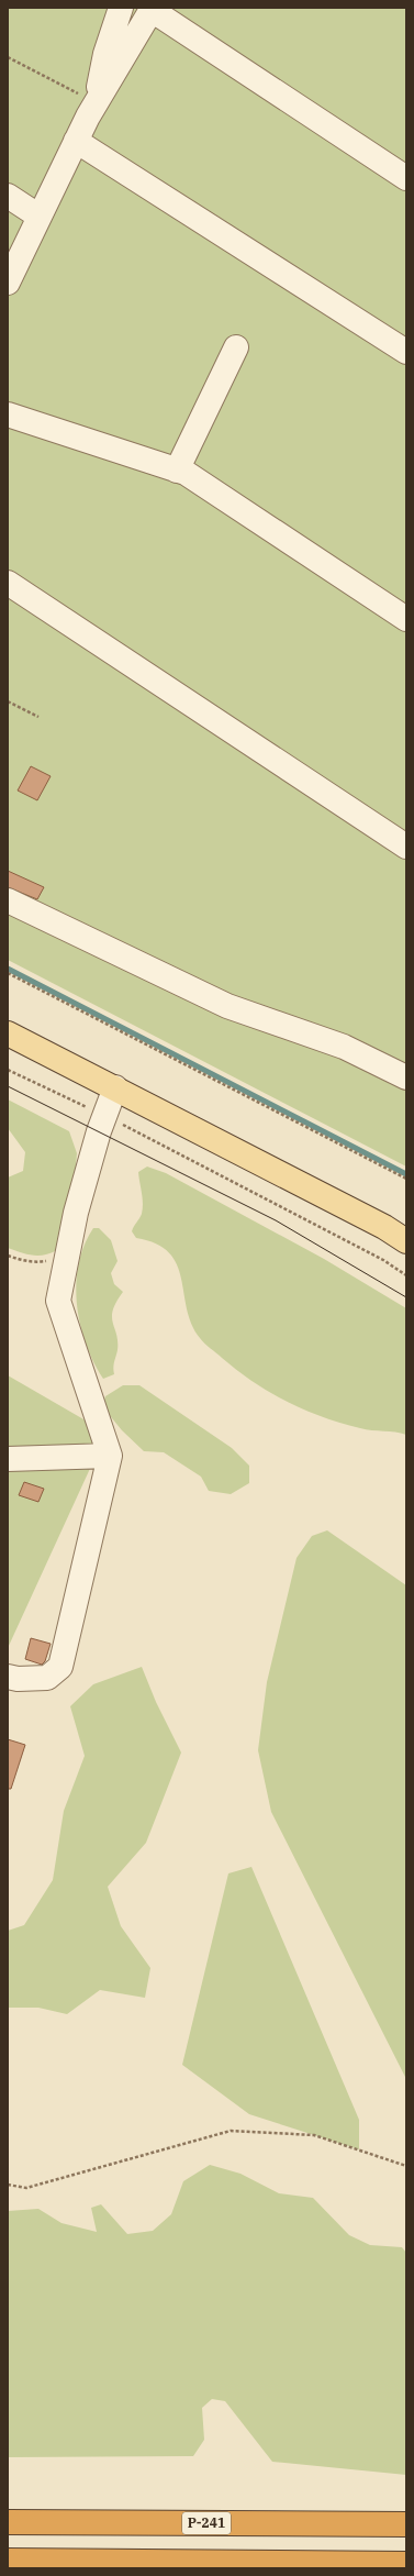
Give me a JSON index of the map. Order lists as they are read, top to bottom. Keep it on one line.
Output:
{"streets":{"highway":["Р-241"]}}
